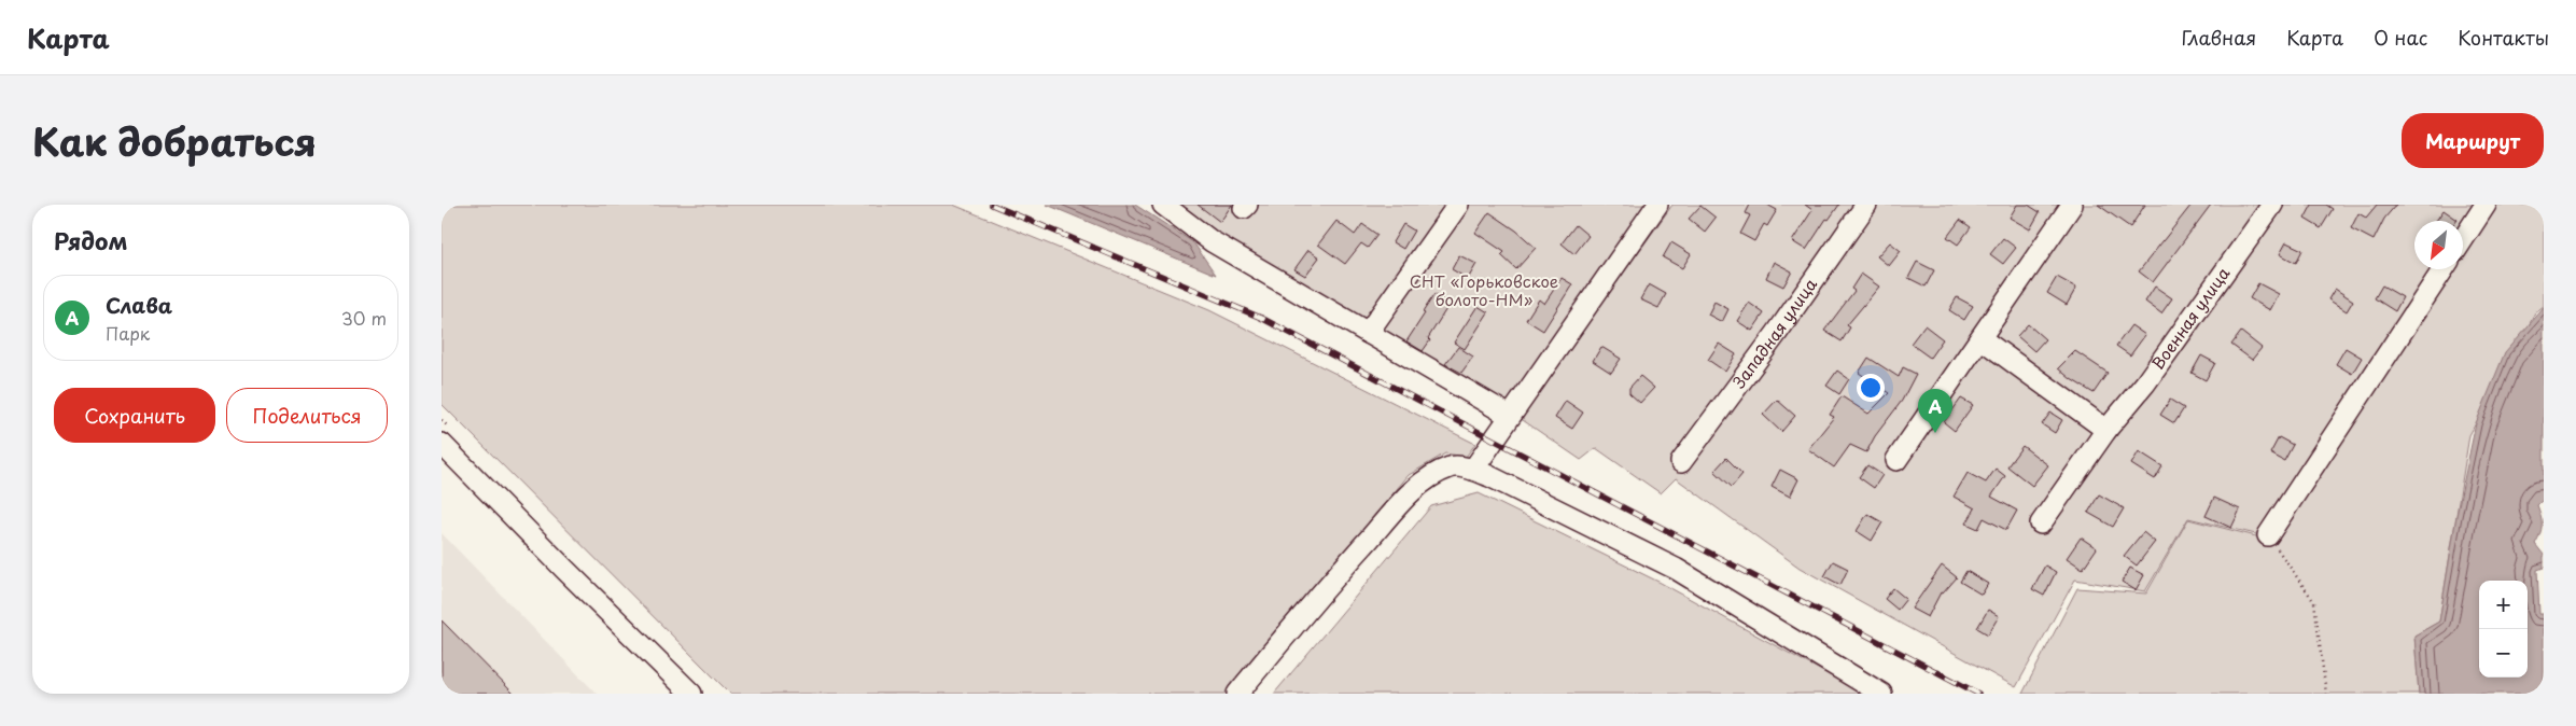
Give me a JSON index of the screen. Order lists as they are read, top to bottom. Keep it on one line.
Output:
{"streets":{"street":["Военная улица","Западная улица"]},"parks":["СНТ «Горьковское болото-НМ»"],"north":"bottom left","page":{"header":"Карта","nav":["Главная","Карта","О нас","Контакты"],"title":"Как добраться","buttons":["Маршрут",["Сохранить","Поделиться"]],"heading":"Рядом","list":[{"mark":"A","name":"Слава","note":"Парк","value":"30 m"}],"pins":"A","map_buttons":["+","−"]}}
